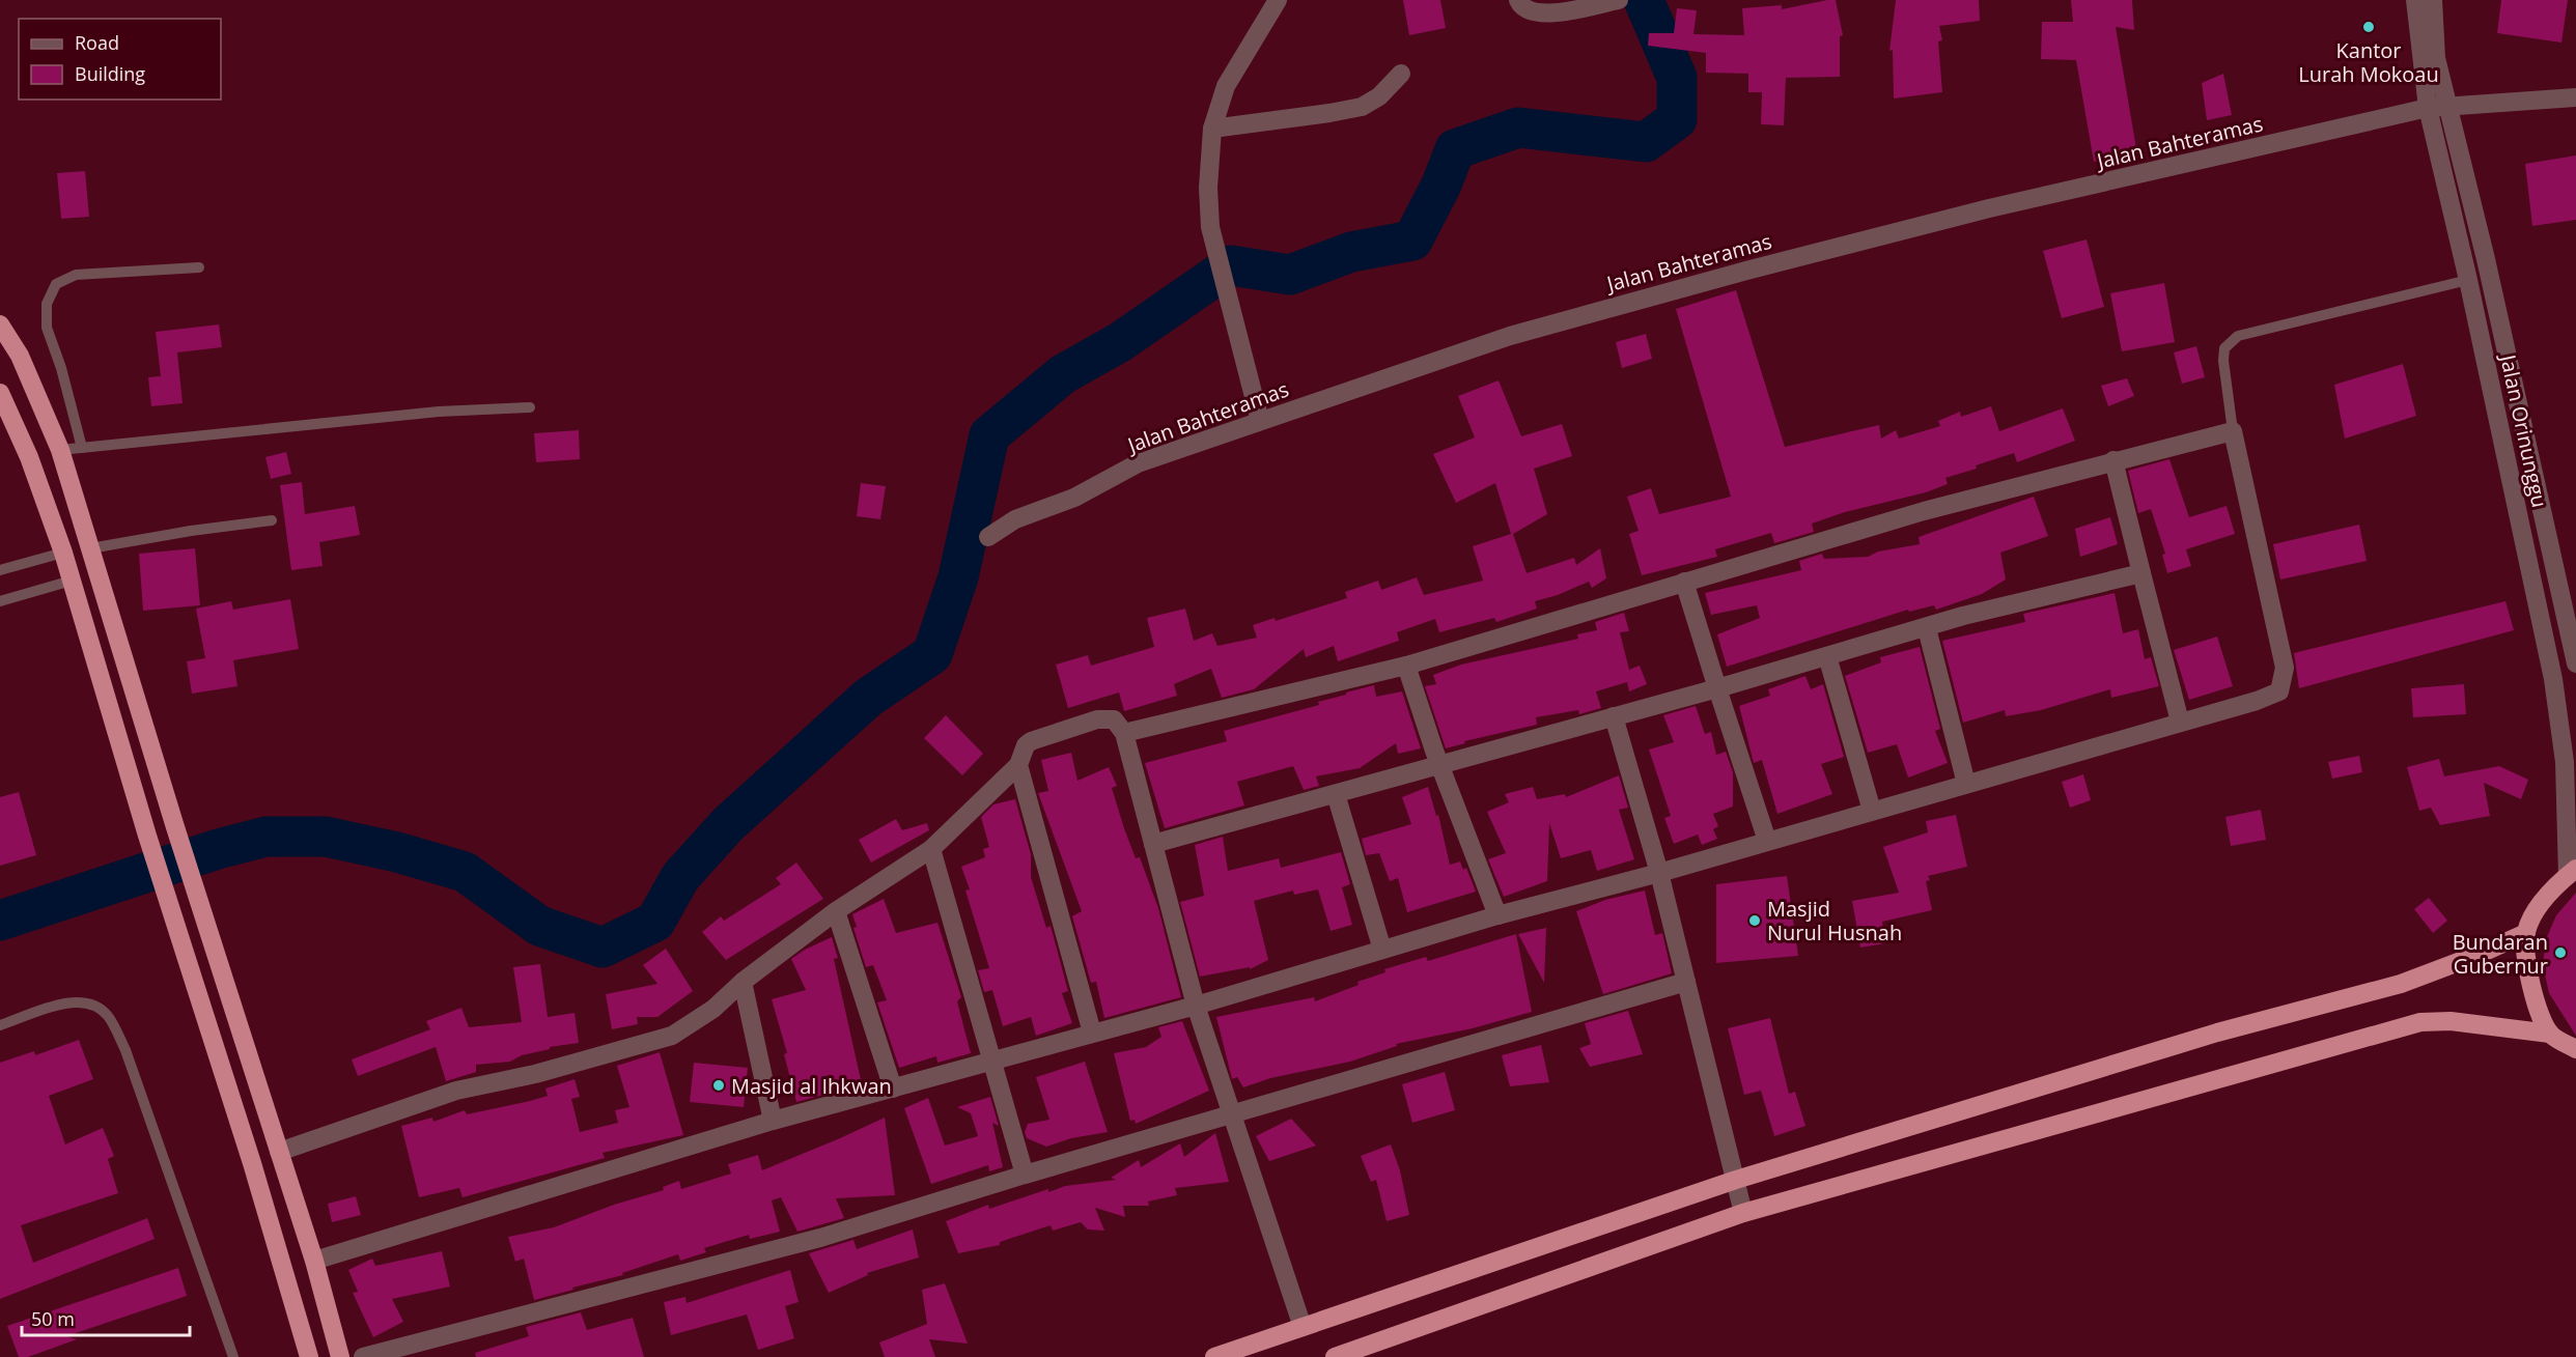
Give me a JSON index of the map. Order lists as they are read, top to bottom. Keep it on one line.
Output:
{"streets":{"street":["Jalan Bahteramas","Jalan Orinunggu"]},"crossings":[["Jalan Bahteramas","Jalan Orinunggu"]],"places":["Kantor Lurah Mokoau","Masjid Nurul Husnah","Bundaran Gubernur","Masjid al Ihkwan"],"legend":["Road","Building"],"scale_bar":"50 m"}
